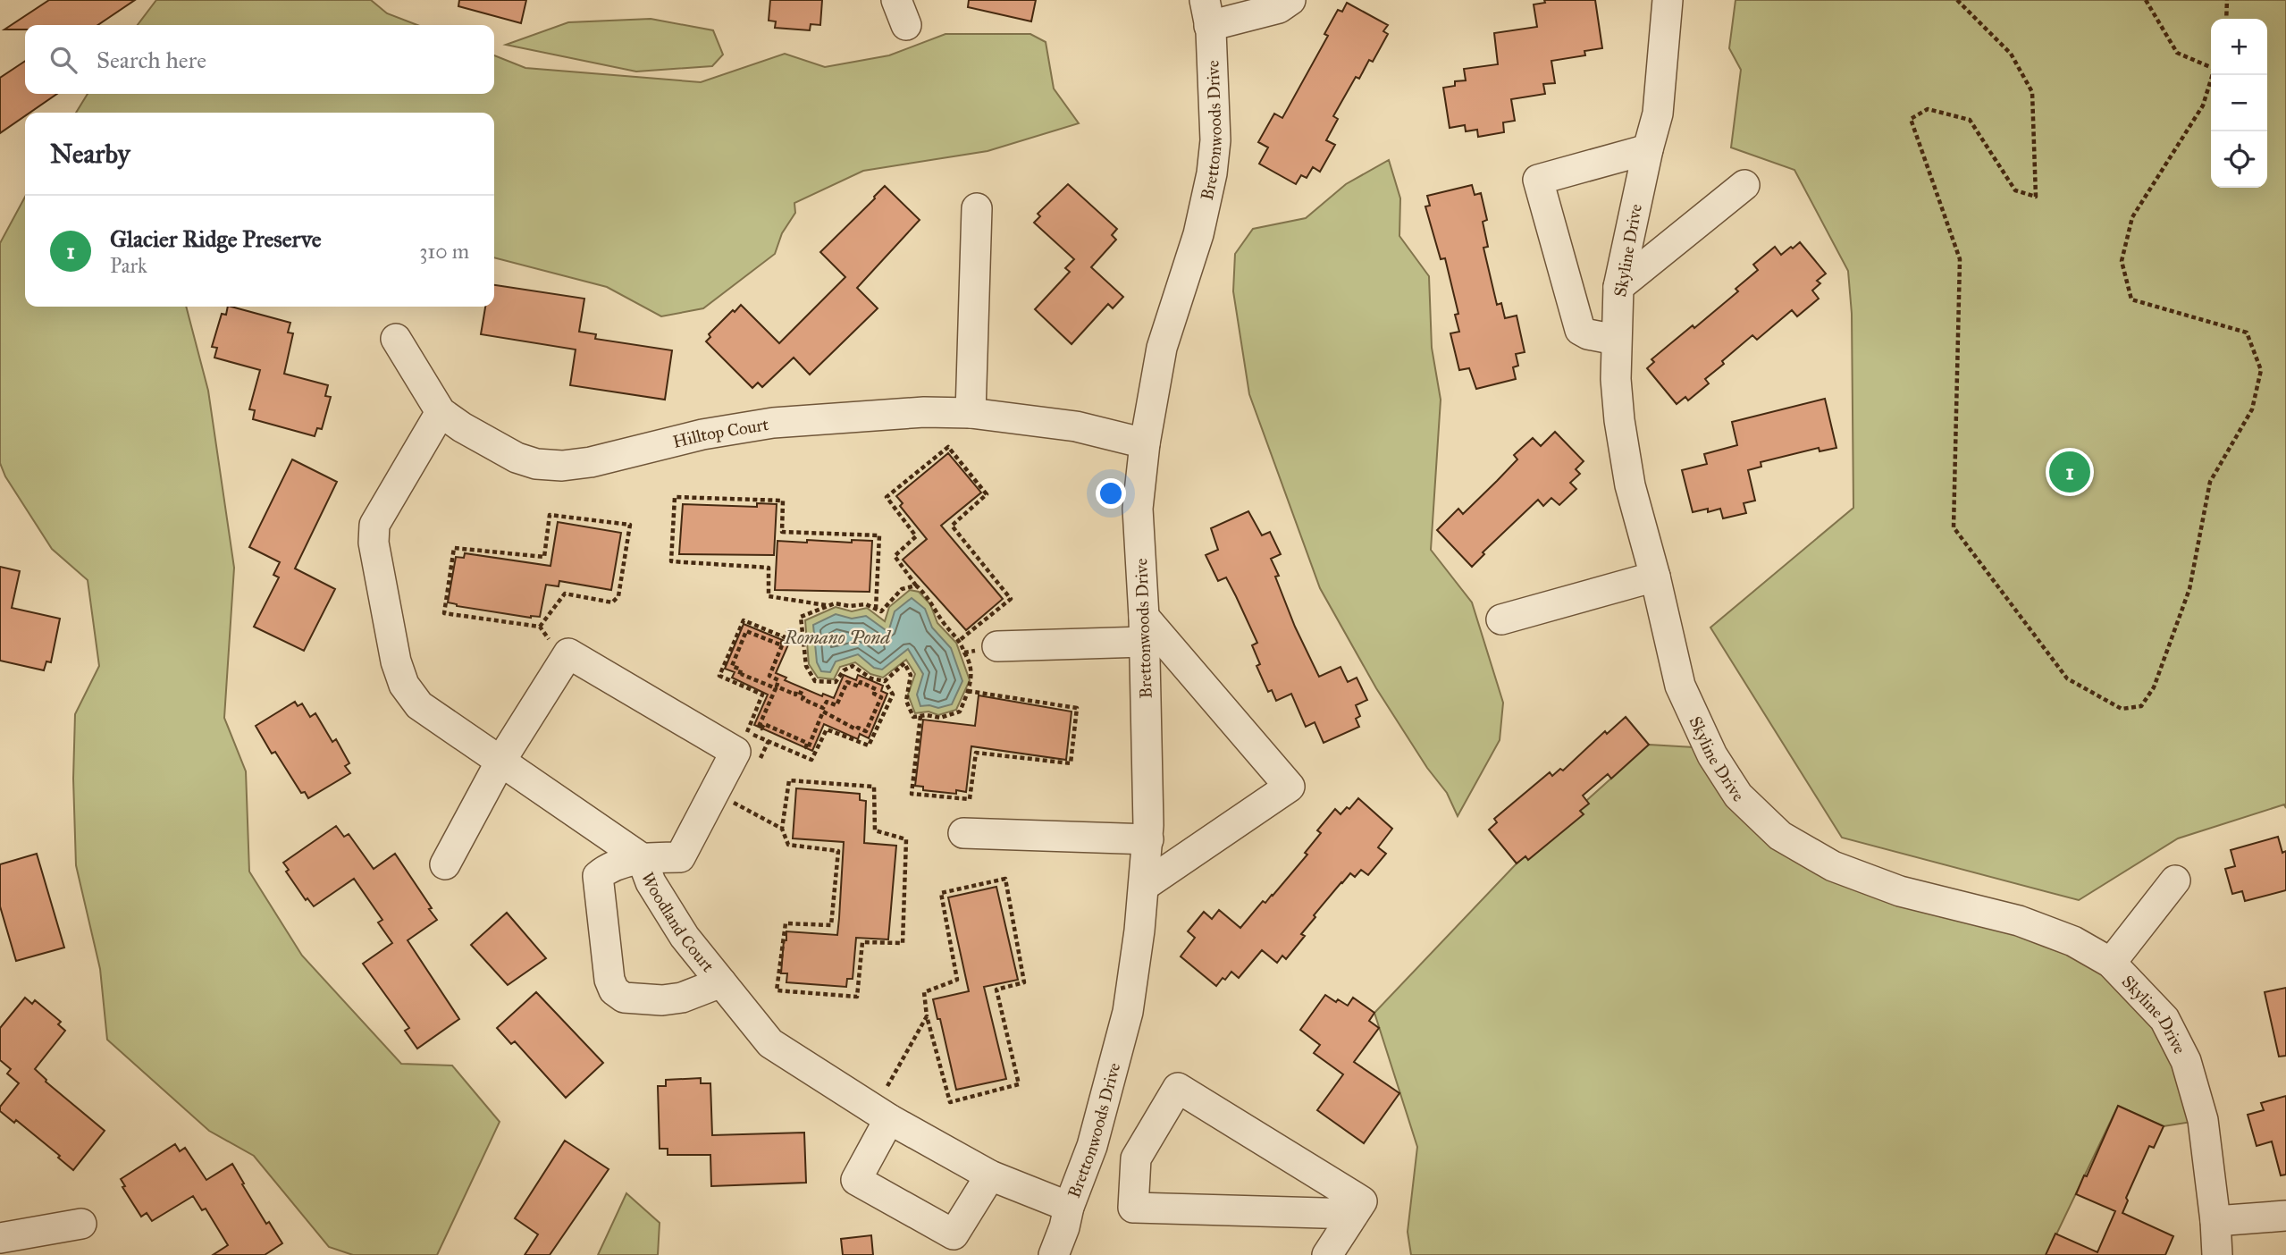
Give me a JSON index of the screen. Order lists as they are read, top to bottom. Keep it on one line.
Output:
{"streets":{"street":["Brettonwoods Drive","Skyline Drive","Hilltop Court","Woodland Court"]},"crossings":[["Brettonwoods Drive","Hilltop Court"],["Brettonwoods Drive","Woodland Court"],["Hilltop Court","Woodland Court"]],"water":["Romano Pond"],"page":{"map_buttons":["+","−"],"search":"Search here","heading":"Nearby","list":[{"mark":"1","name":"Glacier Ridge Preserve","note":"Park","value":"310 m"}],"pins":"1"}}
